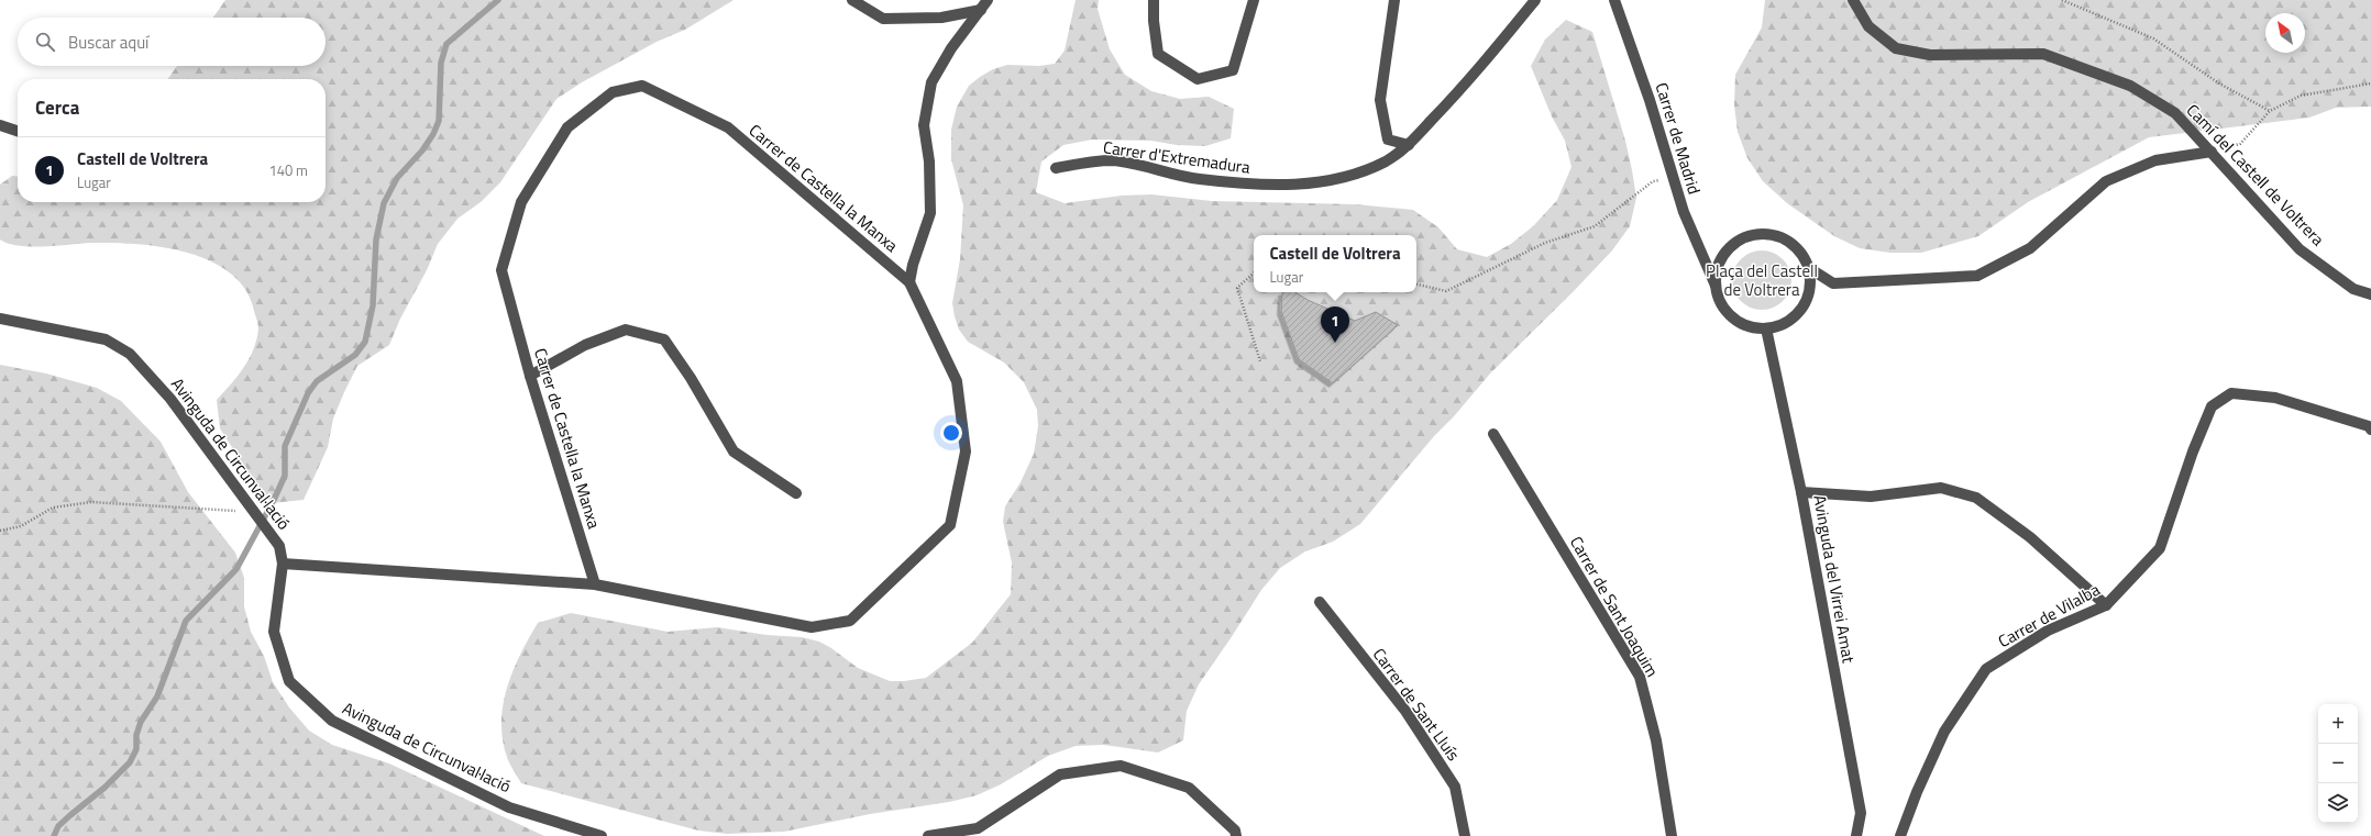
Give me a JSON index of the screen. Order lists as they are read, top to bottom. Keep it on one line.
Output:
{"streets":{"street":["Carrer de Madrid","Carrer d'Extremadura","Camí del Castell de Voltrera","Carrer de Castella la Manxa","Avinguda de Circunval·lació","Avinguda del Virrei Amat","Carrer de Sant Joaquim","Carrer de Vilalba","Carrer de Sant Lluís"]},"crossings":[["Carrer de Madrid","Avinguda del Virrei Amat"],["Carrer de Castella la Manxa","Avinguda de Circunval·lació"]],"parks":["Plaça del Castell de Voltrera"],"north":"top left","page":{"search":"Buscar aquí","heading":"Cerca","list":[{"mark":"1","name":"Castell de Voltrera","note":"Lugar","value":"140 m"}],"popup":["Castell de Voltrera","Lugar"],"pins":"1","map_buttons":["+","−"]}}
